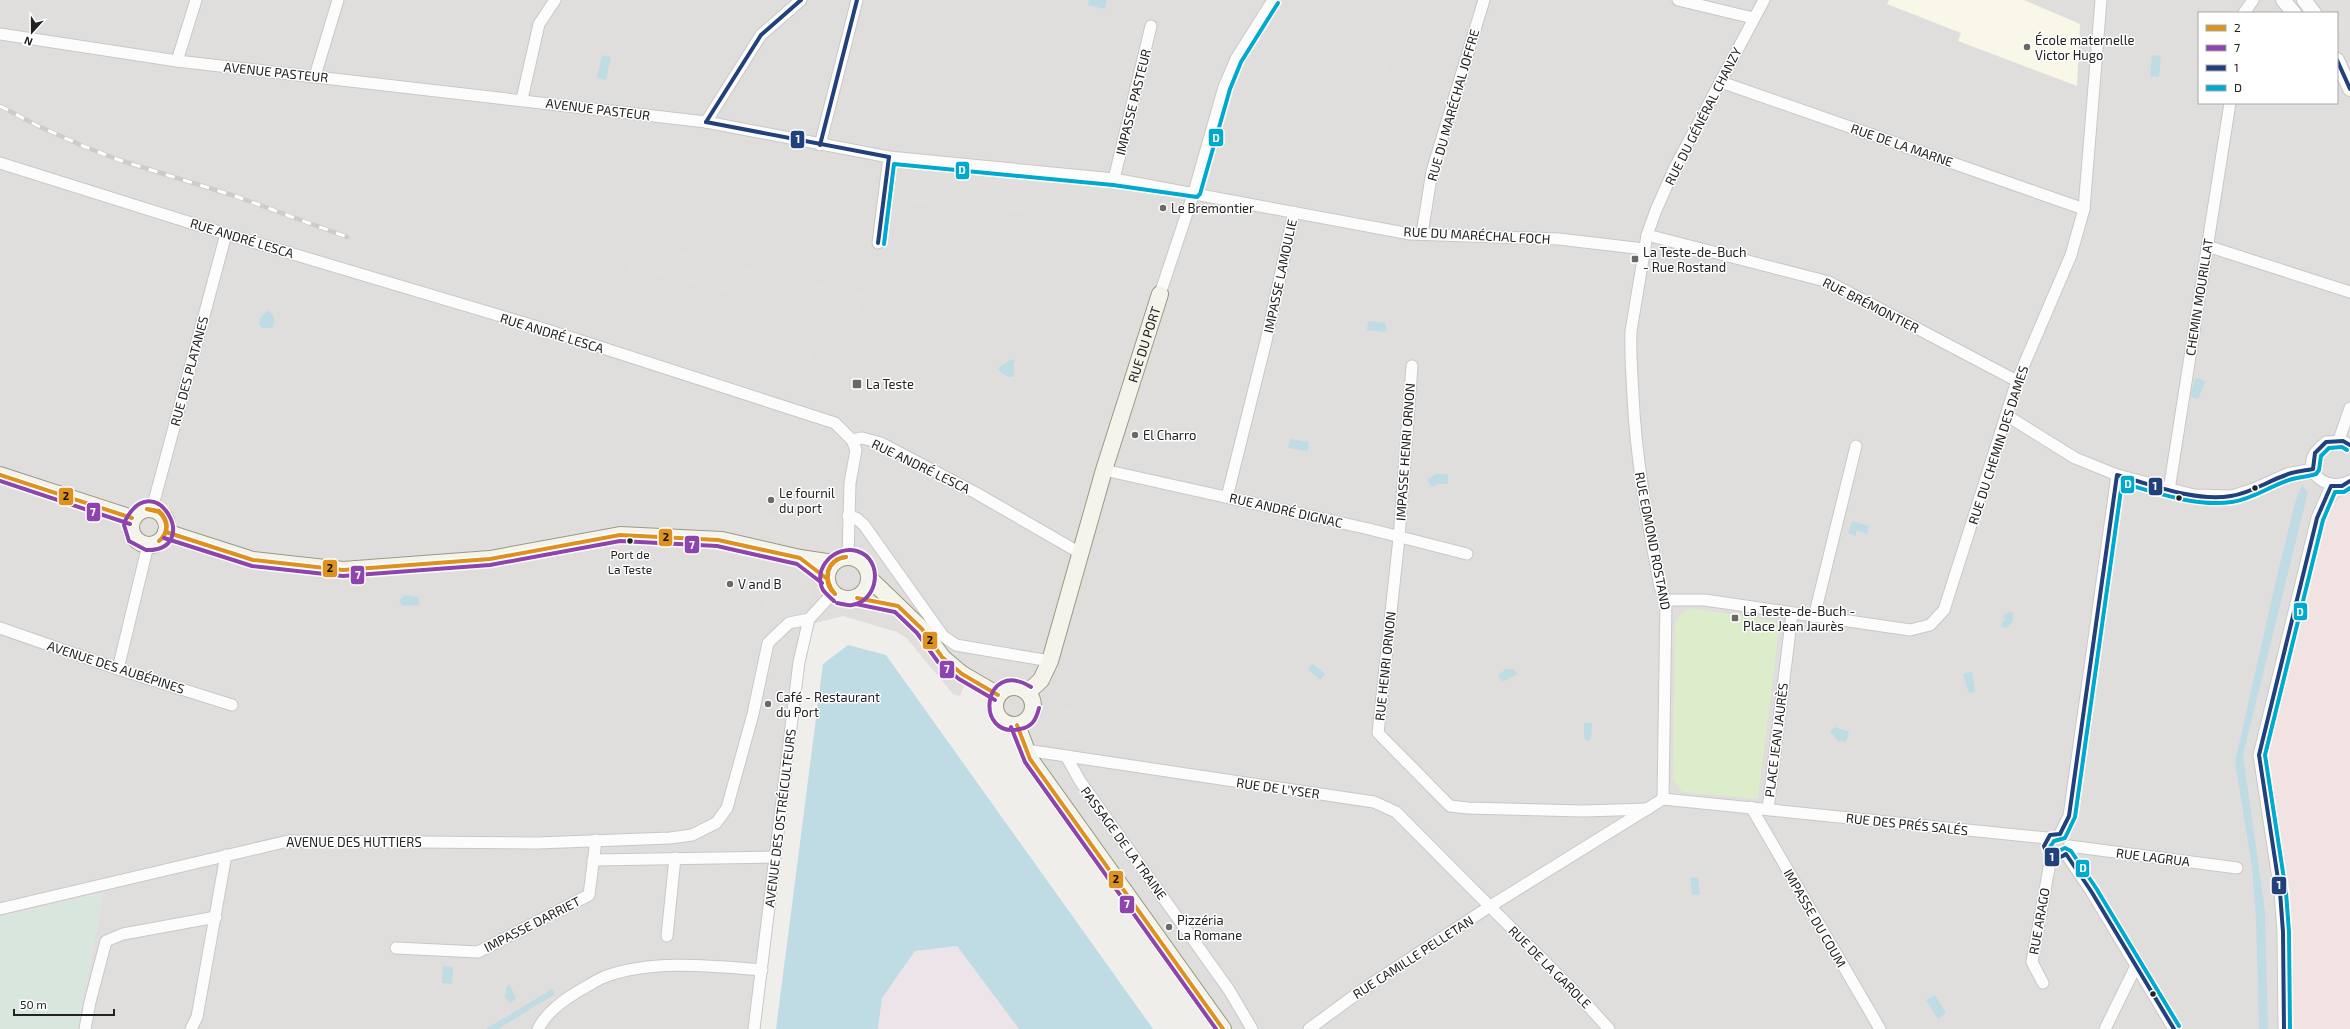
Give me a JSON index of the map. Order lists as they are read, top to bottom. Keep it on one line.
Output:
{"streets":{"main road":["RUE DU PORT"],"street":["AVENUE PASTEUR","IMPASSE PASTEUR","RUE DU MARÉCHAL JOFFRE","RUE DU GÉNÉRAL CHANZY","RUE DE LA MARNE","RUE DU MARÉCHAL FOCH","RUE ANDRÉ LESCA","IMPASSE LAMOULIE","CHEMIN MOURILLAT","RUE BRÉMONTIER","RUE DES PLATANES","RUE DU CHEMIN DES DAMES","IMPASSE HENRI ORNON","RUE ANDRÉ DIGNAC","RUE EDMOND ROSTAND","RUE HENRI ORNON","AVENUE DES AUBÉPINES","PLACE JEAN JAURÈS","RUE DE L'YSER","AVENUE DES OSTRÉICULTEURS","RUE DES PRÉS SALÉS","AVENUE DES HUTTIERS","PASSAGE DE LA TRAINE","RUE LAGRUA","IMPASSE DU COUM","RUE ARAGO","IMPASSE DARRIET","RUE CAMILLE PELLETAN","RUE DE LA GAROLE"]},"crossings":[["AVENUE PASTEUR","IMPASSE PASTEUR"],["AVENUE PASTEUR","RUE DU MARÉCHAL FOCH"],["AVENUE PASTEUR","RUE DU PORT"],["RUE DU MARÉCHAL JOFFRE","RUE DU MARÉCHAL FOCH"],["RUE DU GÉNÉRAL CHANZY","RUE DE LA MARNE"],["RUE DU GÉNÉRAL CHANZY","RUE BRÉMONTIER"],["RUE DU GÉNÉRAL CHANZY","RUE EDMOND ROSTAND"],["RUE DE LA MARNE","RUE DU CHEMIN DES DAMES"],["RUE DU MARÉCHAL FOCH","IMPASSE LAMOULIE"],["RUE DU MARÉCHAL FOCH","RUE DU PORT"],["RUE DU MARÉCHAL FOCH","RUE EDMOND ROSTAND"],["RUE ANDRÉ LESCA","RUE DU PORT"],["RUE ANDRÉ LESCA","RUE DES PLATANES"],["IMPASSE LAMOULIE","RUE ANDRÉ DIGNAC"],["RUE BRÉMONTIER","RUE DU CHEMIN DES DAMES"],["RUE BRÉMONTIER","RUE EDMOND ROSTAND"],["RUE DU PORT","RUE ANDRÉ DIGNAC"],["RUE DU CHEMIN DES DAMES","RUE EDMOND ROSTAND"],["RUE DU CHEMIN DES DAMES","PLACE JEAN JAURÈS"],["IMPASSE HENRI ORNON","RUE ANDRÉ DIGNAC"],["IMPASSE HENRI ORNON","RUE HENRI ORNON"],["RUE ANDRÉ DIGNAC","RUE HENRI ORNON"],["RUE EDMOND ROSTAND","PLACE JEAN JAURÈS"],["RUE HENRI ORNON","RUE CAMILLE PELLETAN"],["PLACE JEAN JAURÈS","RUE DES PRÉS SALÉS"],["PLACE JEAN JAURÈS","IMPASSE DU COUM"],["RUE DE L'YSER","PASSAGE DE LA TRAINE"],["RUE DE L'YSER","RUE CAMILLE PELLETAN"],["RUE DE L'YSER","RUE DE LA GAROLE"],["AVENUE DES OSTRÉICULTEURS","AVENUE DES HUTTIERS"],["RUE DES PRÉS SALÉS","RUE LAGRUA"],["RUE DES PRÉS SALÉS","RUE ARAGO"],["AVENUE DES HUTTIERS","IMPASSE DARRIET"],["RUE LAGRUA","RUE ARAGO"],["RUE CAMILLE PELLETAN","RUE DE LA GAROLE"]],"places":{"other":["École maternelle Victor Hugo","Le Bremontier","El Charro","Le fournil du port","Port de La Teste","V and B","Café - Restaurant du Port","Pizzéria La Romane"],"transit":["La Teste-de-Buch - Rue Rostand","La Teste","La Teste-de-Buch - Place Jean Jaurès"]},"lines":["transit line 1","transit line D","transit line 2","transit line 7"],"legend":["2","7","1","D"],"scale_bar":"50 m","north":"bottom"}
